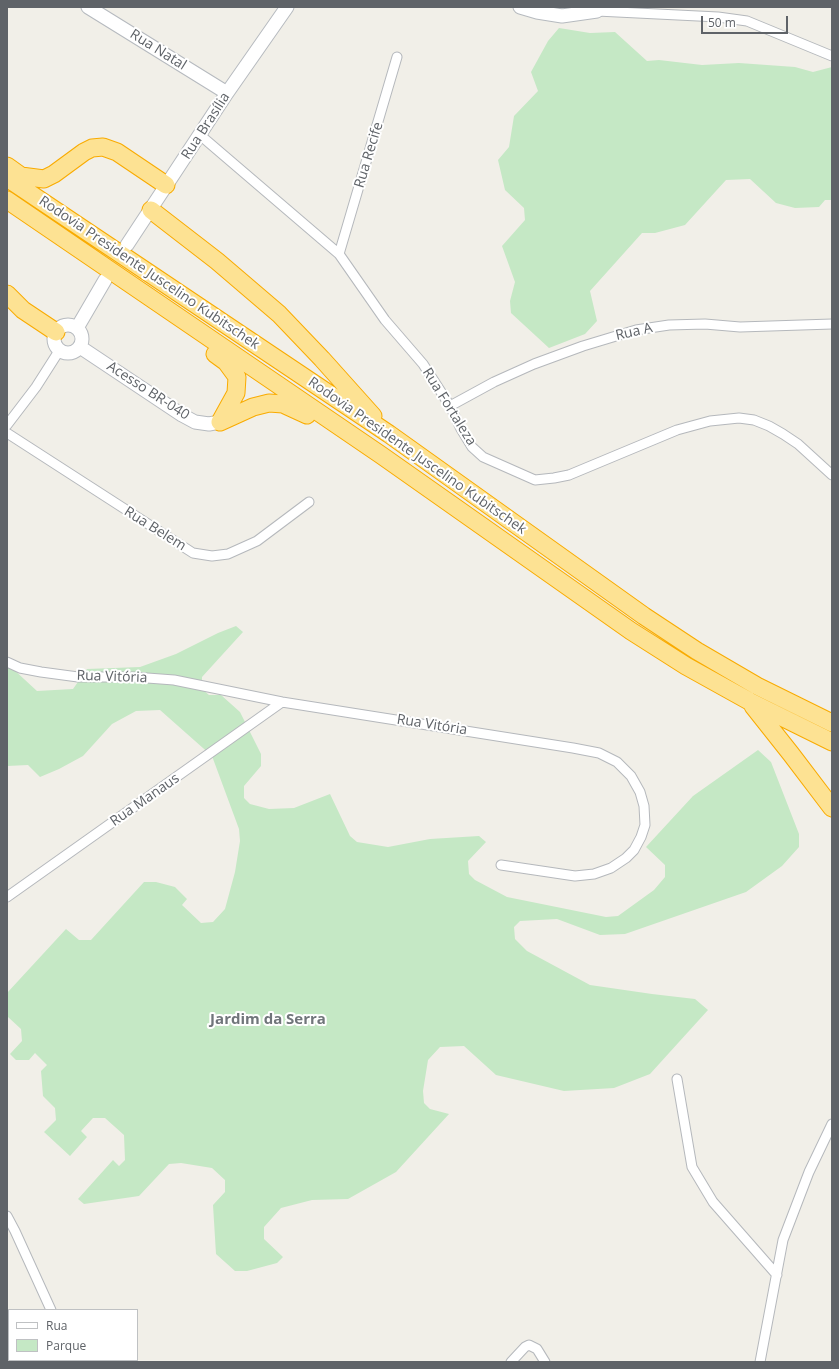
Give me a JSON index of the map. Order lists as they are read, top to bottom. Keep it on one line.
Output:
{"streets":{"highway":["Rodovia Presidente Juscelino Kubitschek"],"street":["Rua Natal","Rua Brasília","Rua Recife","Rua A","Acesso BR-040","Rua Fortaleza","Rua Belem","Rua Vitória","Rua Manaus"]},"crossings":[["Rua Natal","Rua Brasília"],["Rua Brasília","Rua Fortaleza"],["Rua Recife","Rua Fortaleza"],["Rua A","Rua Fortaleza"],["Rua Vitória","Rua Manaus"]],"districts":["Jardim da Serra"],"legend":["Rua","Parque"],"scale_bar":"50 m"}
